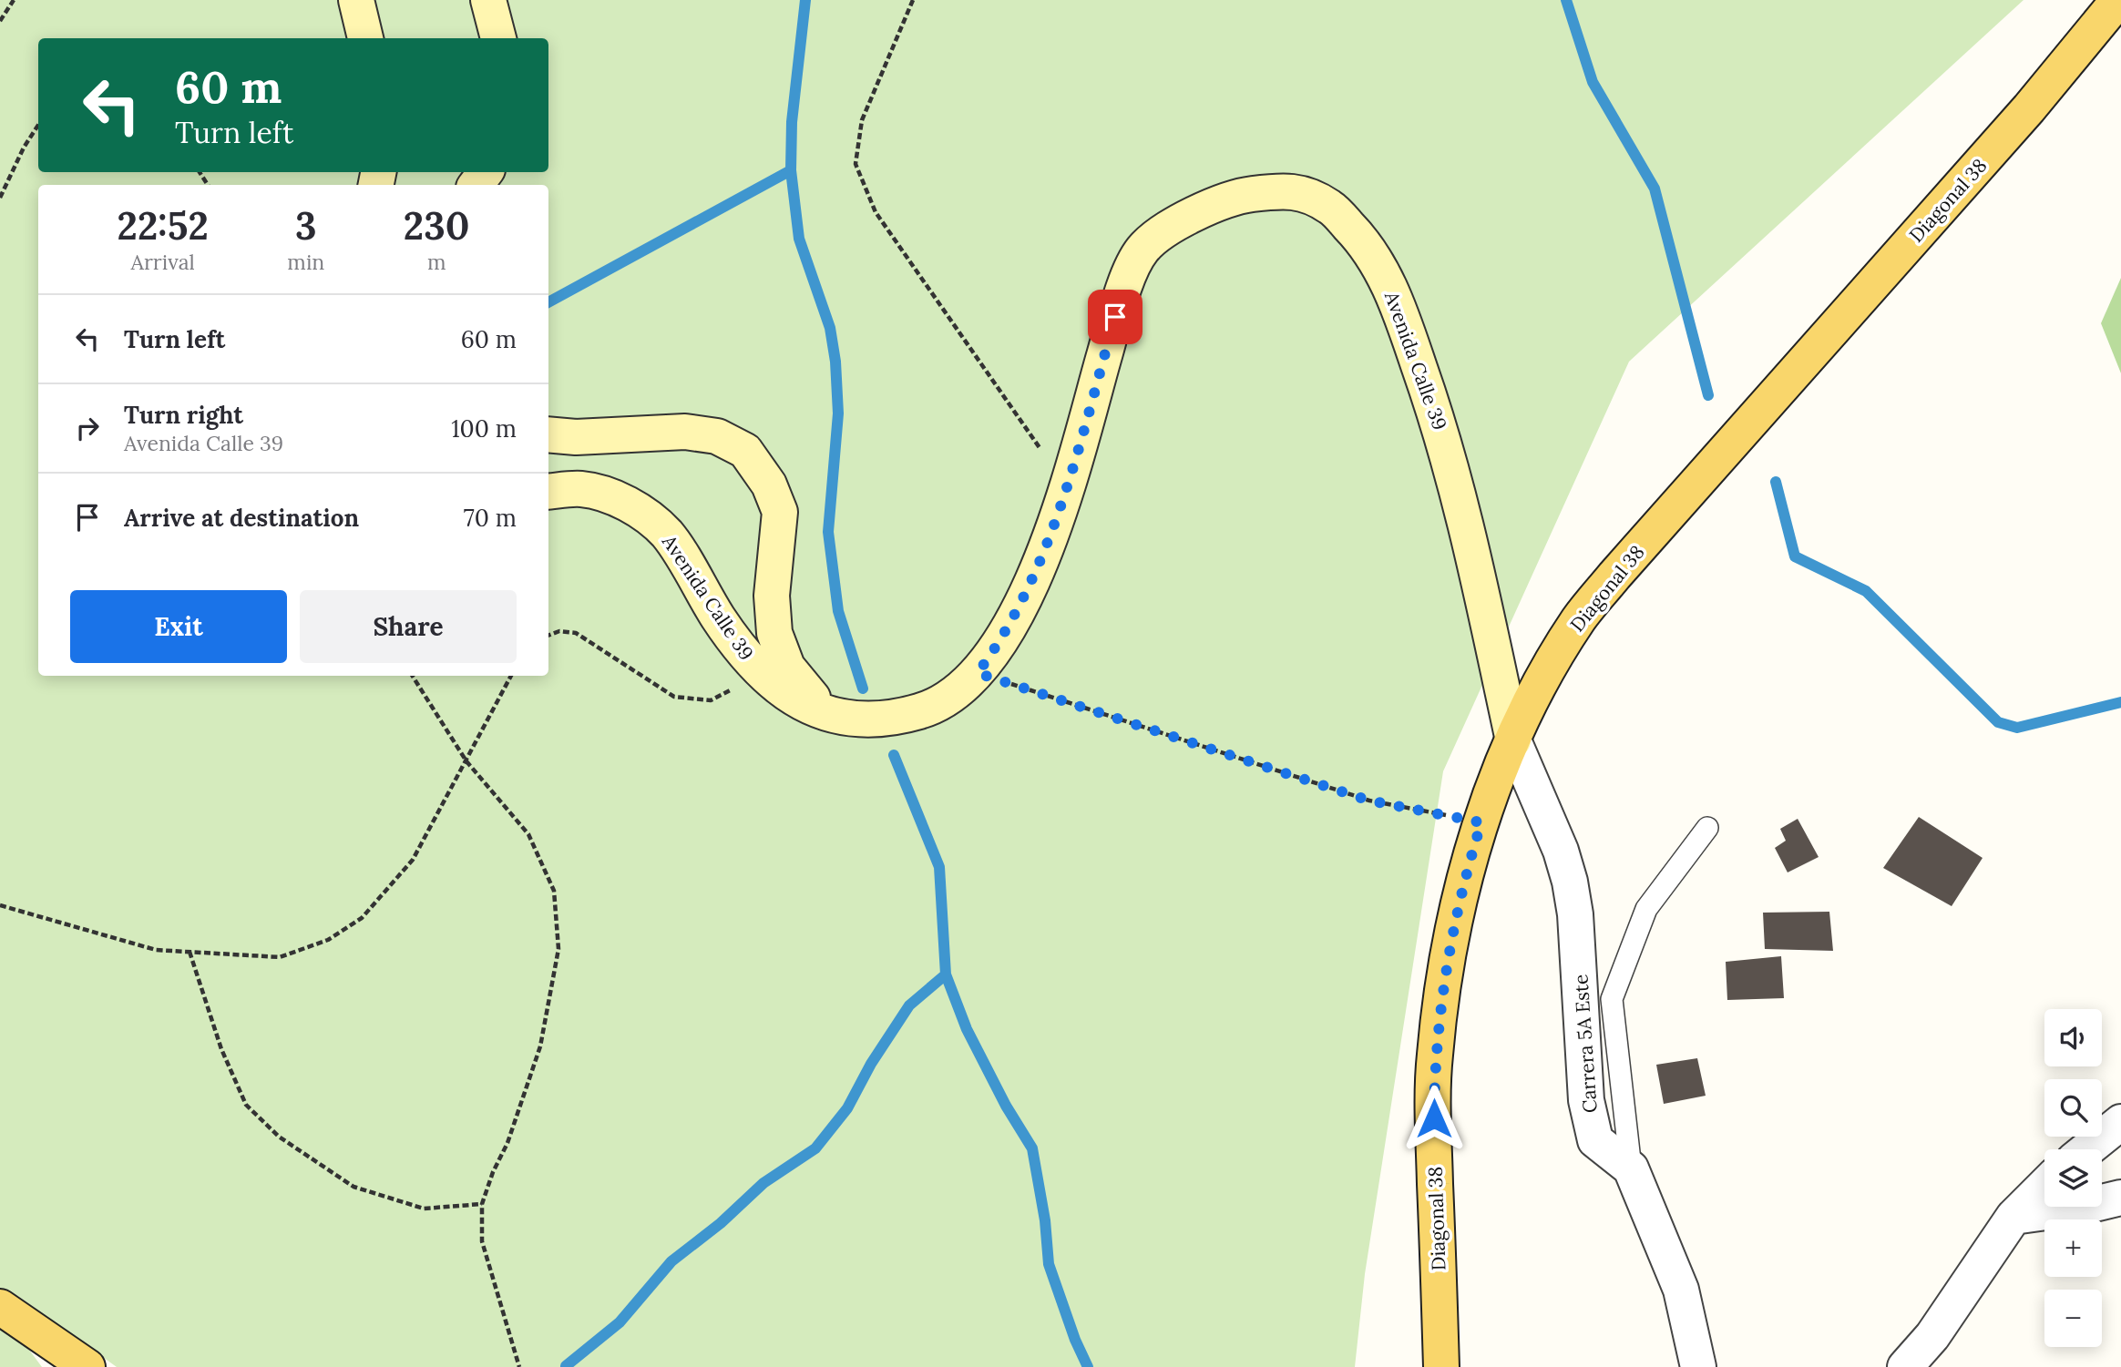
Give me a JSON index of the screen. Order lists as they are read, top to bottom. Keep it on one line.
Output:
{"streets":{"main road":["Diagonal 38"],"street":["Avenida Calle 39","Carrera 5A Este"]},"crossings":[["Diagonal 38","Avenida Calle 39"],["Diagonal 38","Carrera 5A Este"],["Avenida Calle 39","Carrera 5A Este"]],"page":{"turn":["60 m","Turn left"],"eta":["22:52","Arrival","3","min","230","m"],"list":[{"name":"Turn left","value":"60 m"},{"name":"Turn right","note":"Avenida Calle 39","value":"100 m"},{"name":"Arrive at destination","value":"70 m"}],"buttons":["Exit","Share"],"map_buttons":["+","−"]}}
